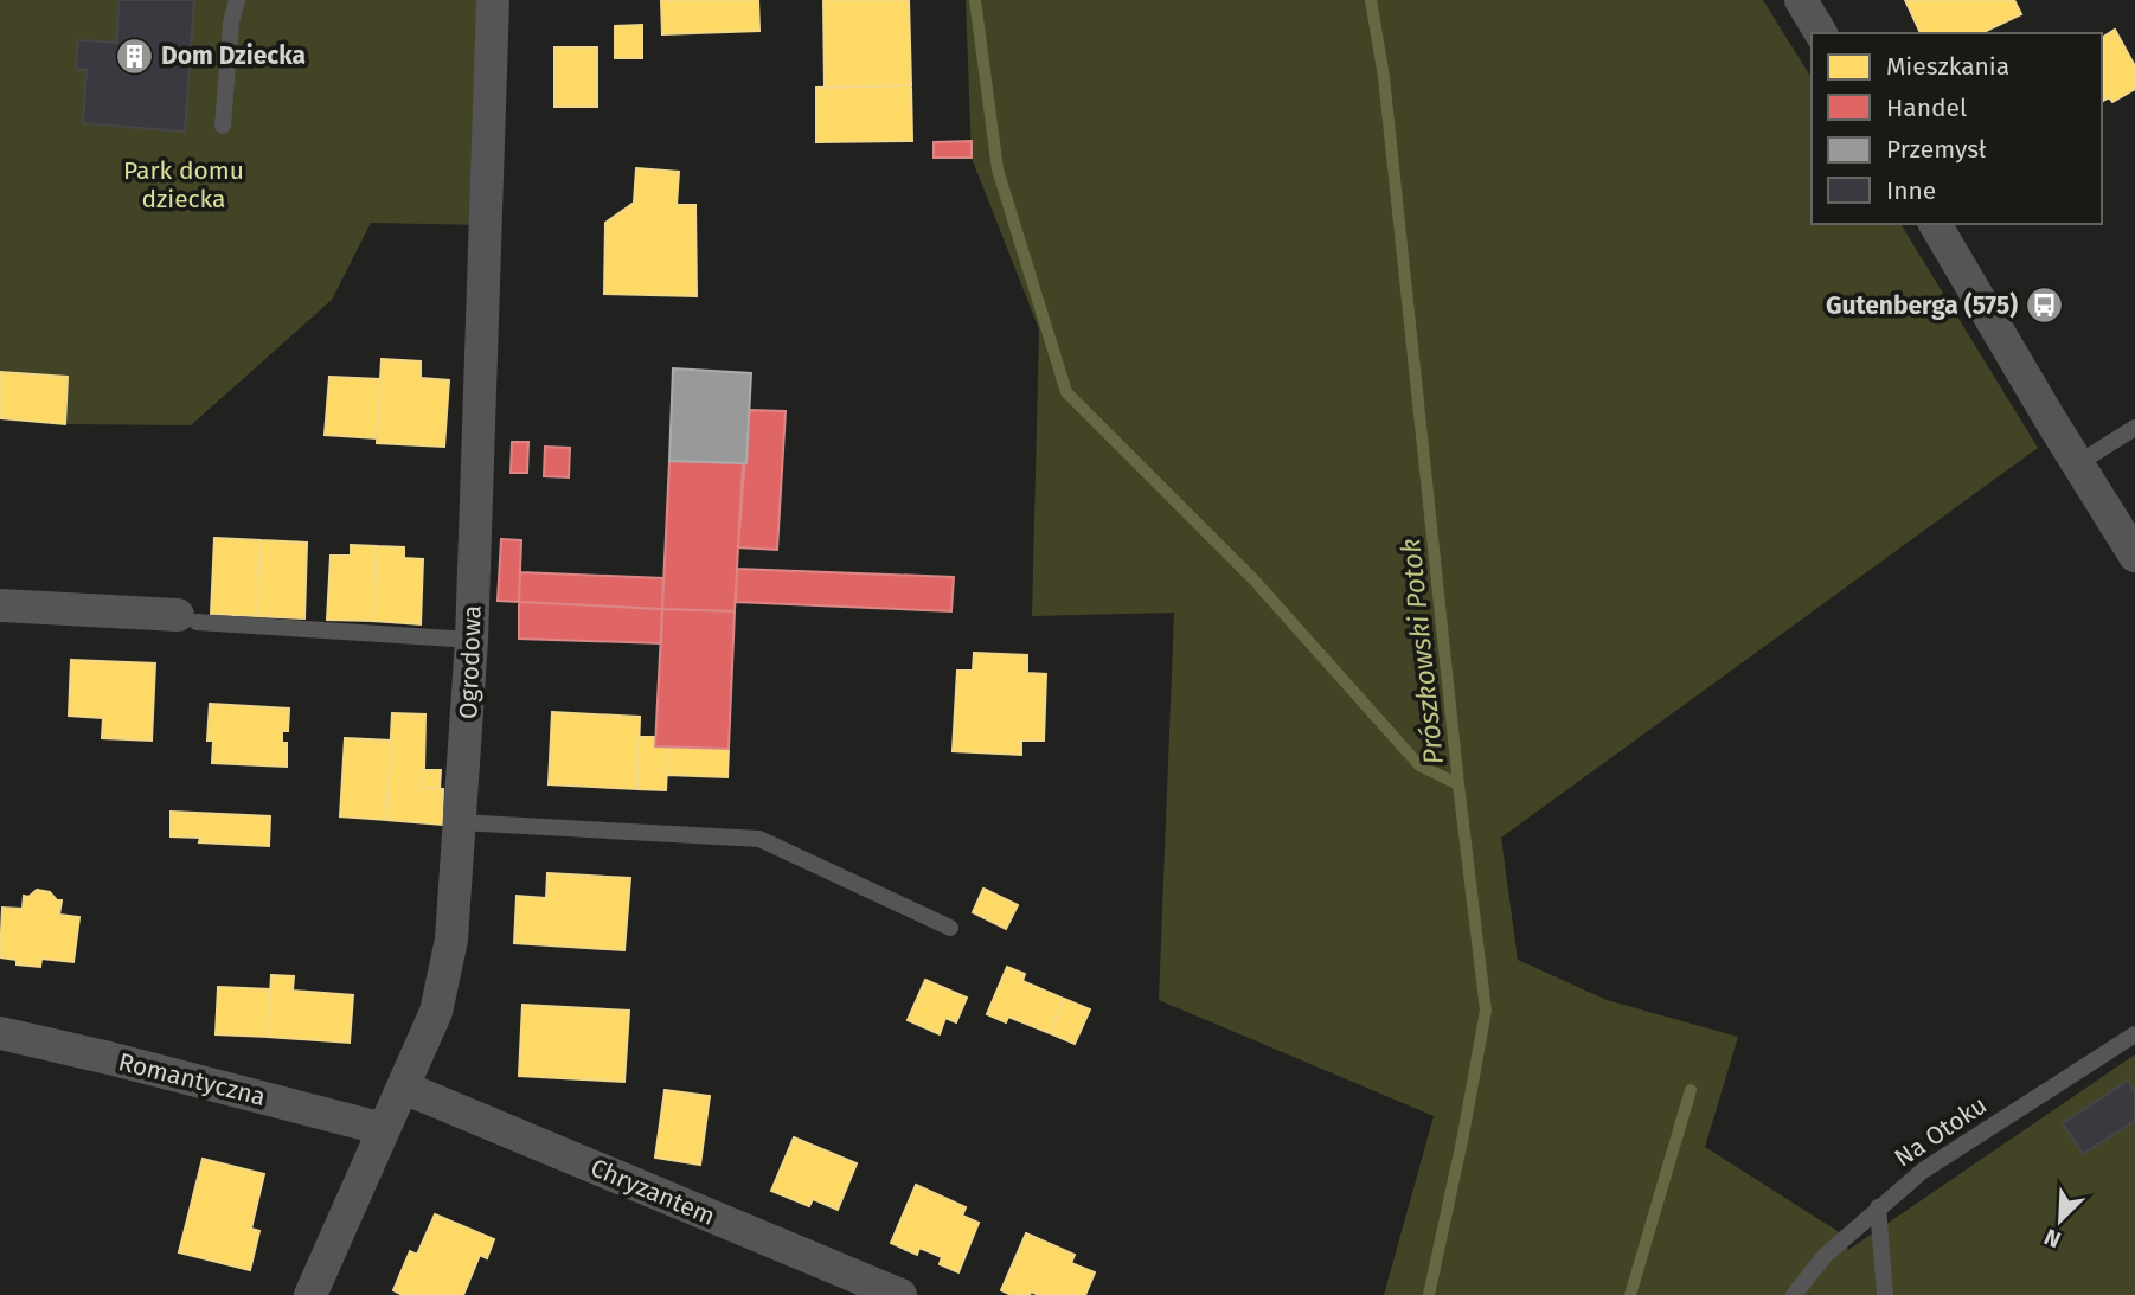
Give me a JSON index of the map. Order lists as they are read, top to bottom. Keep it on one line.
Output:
{"streets":{"street":["Ogrodowa","Romantyczna","Chryzantem"],"lane":["Na Otoku"]},"crossings":[["Ogrodowa","Romantyczna"],["Ogrodowa","Chryzantem"]],"water":["Prószkowski Potok"],"parks":["Park domu dziecka"],"places":{"building":["Dom Dziecka"],"bus stop":["Gutenberga (575)"]},"legend":["Mieszkania","Handel","Przemysł","Inne"],"north":"bottom left"}
